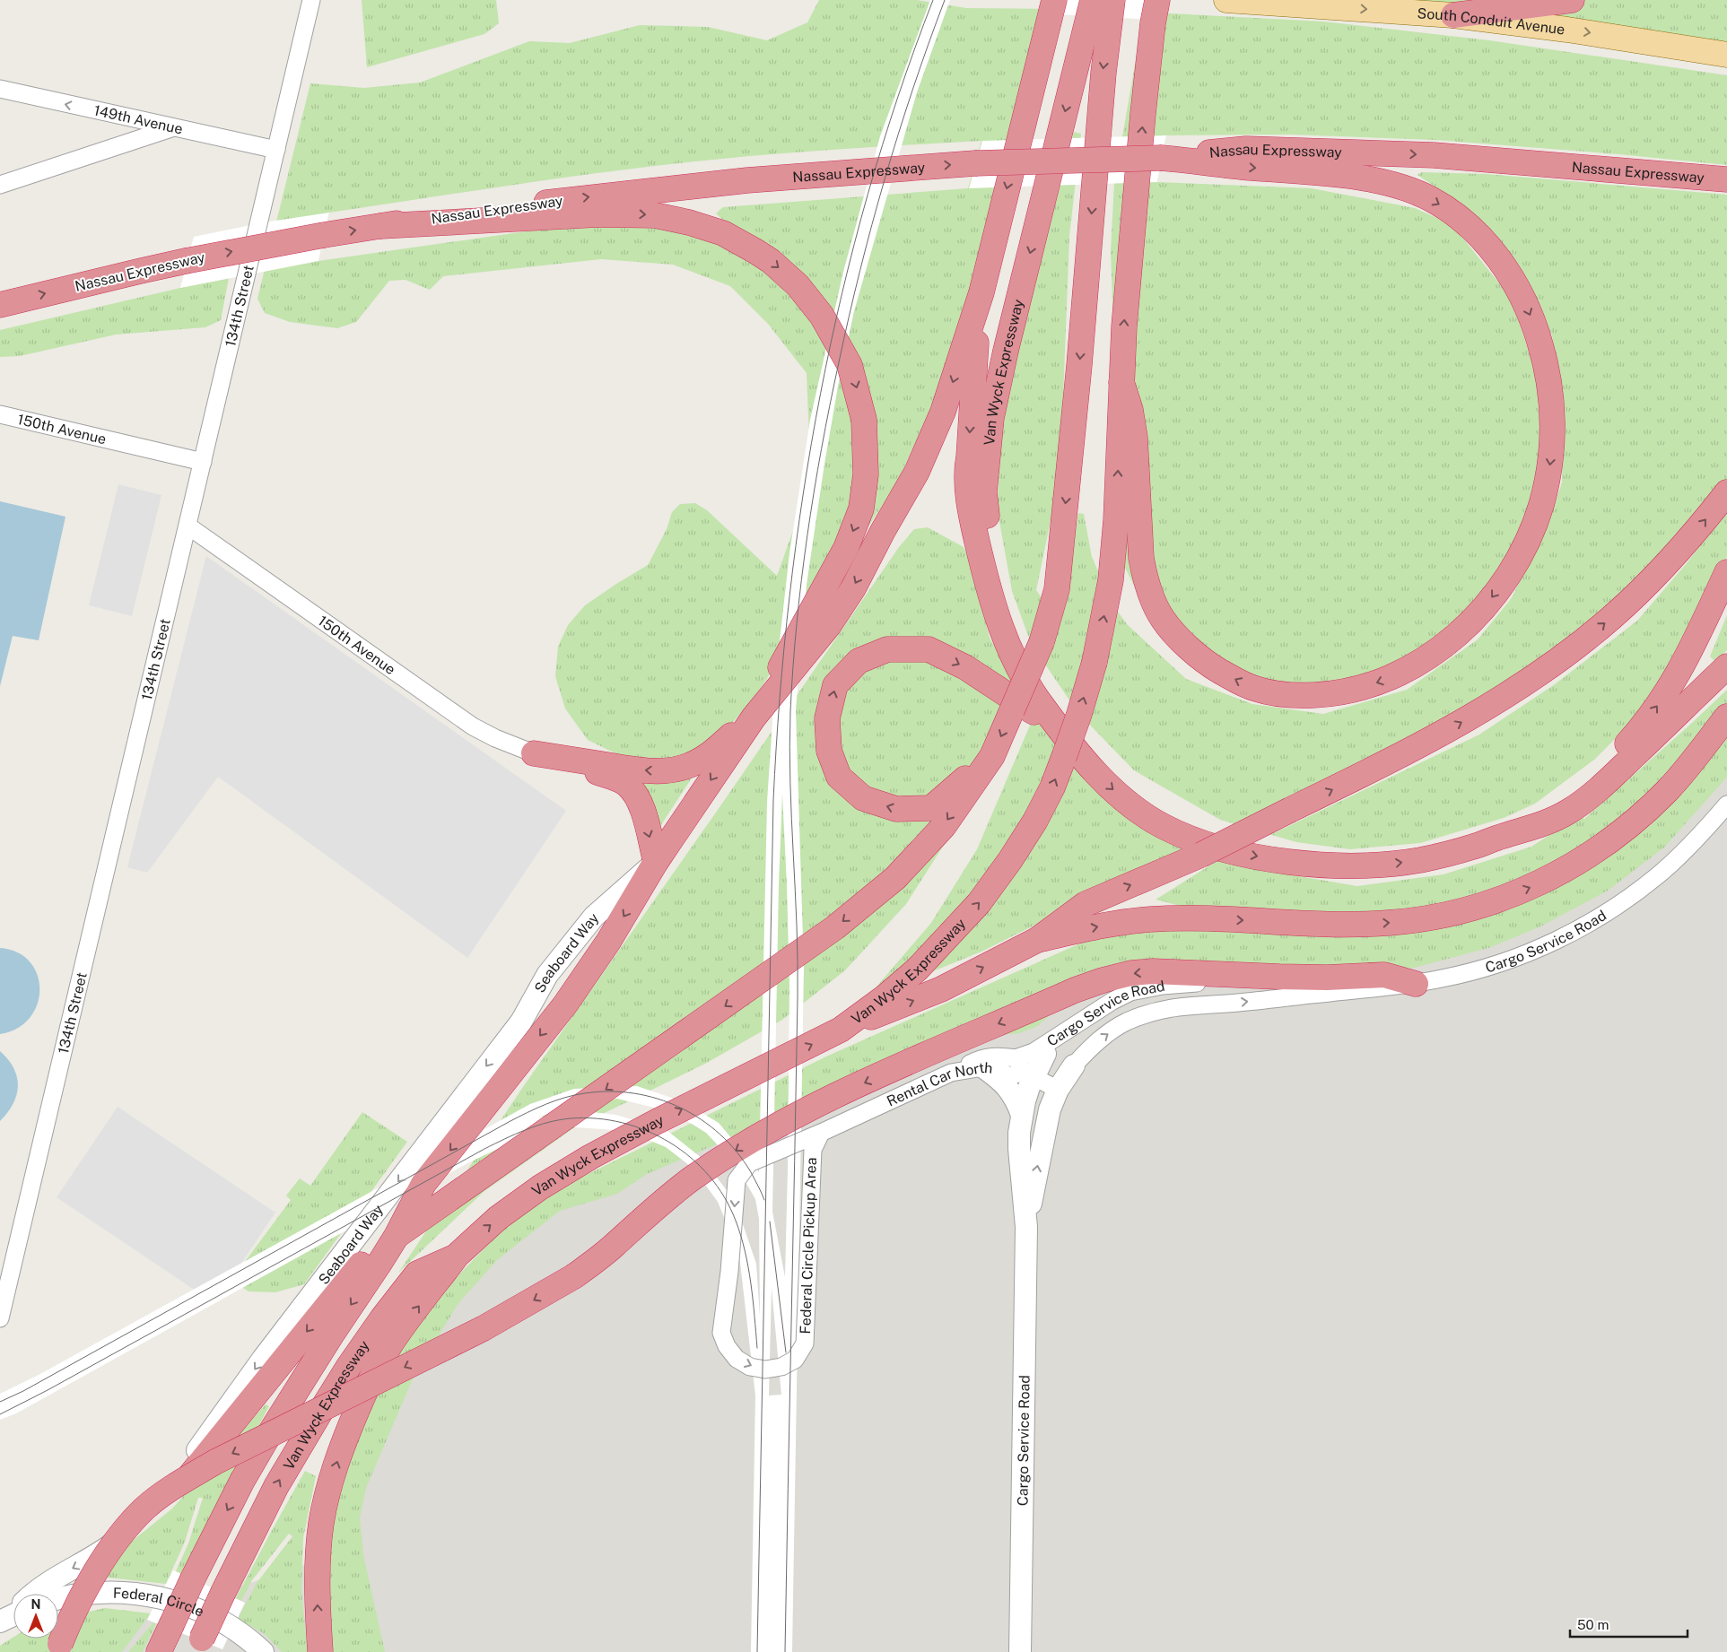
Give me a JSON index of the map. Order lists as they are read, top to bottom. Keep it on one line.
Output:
{"streets":{"highway":["Nassau Expressway","Van Wyck Expressway"],"main road":["South Conduit Avenue"],"street":["149th Avenue","134th Street","150th Avenue","Cargo Service Road","Seaboard Way","Rental Car North","Federal Circle Pickup Area","Federal Circle"]},"crossings":[["149th Avenue","134th Street"],["134th Street","150th Avenue"],["Cargo Service Road","Rental Car North"],["Rental Car North","Federal Circle Pickup Area"]],"one_way":["South Conduit Avenue","149th Avenue","Nassau Expressway","Seaboard Way"],"scale_bar":"50 m","north":"top"}
